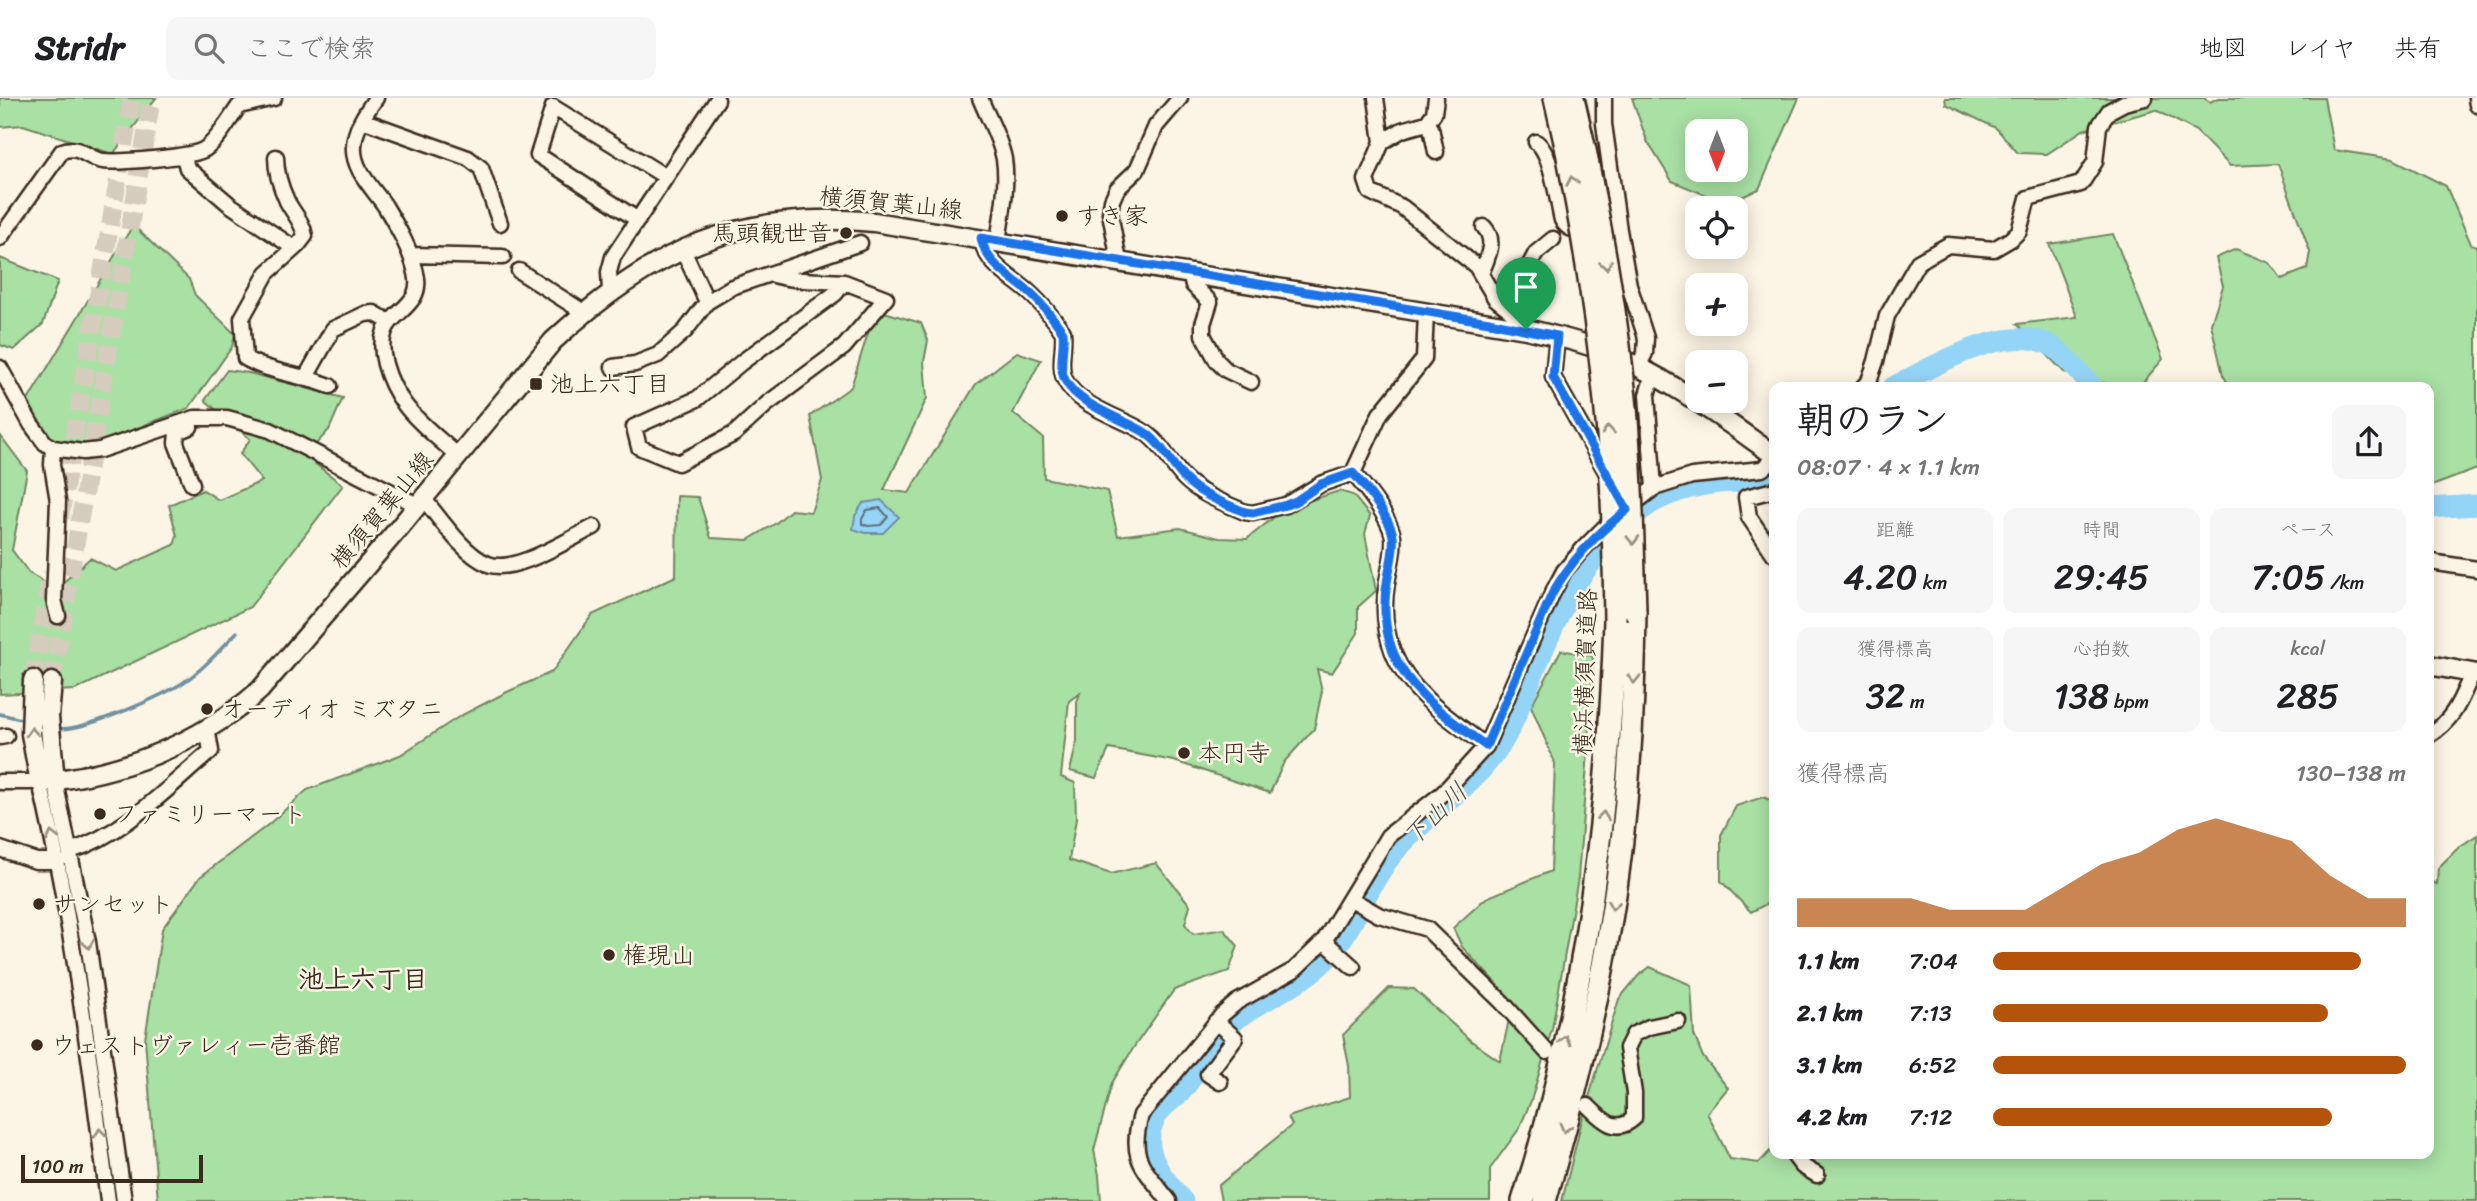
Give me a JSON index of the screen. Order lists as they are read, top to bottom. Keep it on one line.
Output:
{"streets":{"highway":["横浜横須賀道路"],"main road":["横須賀葉山線"]},"districts":["池上六丁目"],"water":["下山川"],"places":{"other":["すき家","馬頭観世音","オーディオ ミズタニ","本円寺","ファミリーマート","サンセット","権現山","ウェストヴァレィー壱番館"],"transit":["池上六丁目"]},"scale_bar":"100 m","north":"bottom","page":{"header":"Stridr","search":"ここで検索","nav":["地図","レイヤ","共有"],"map_buttons":["+","−"],"heading":["朝のラン","08:07 · 4 × 1.1 km"],"stats":[["距離","4.20 km"],["時間","29:45"],["ペース","7:05 /km"],["獲得標高","32 m"],["心拍数","138 bpm"],["kcal","285"]],"chart":["獲得標高","130–138 m"],"list":[{"name":"1.1 km","note":"7:04"},{"name":"2.1 km","note":"7:13"},{"name":"3.1 km","note":"6:52"},{"name":"4.2 km","note":"7:12"}],"scale":"100 m"}}
